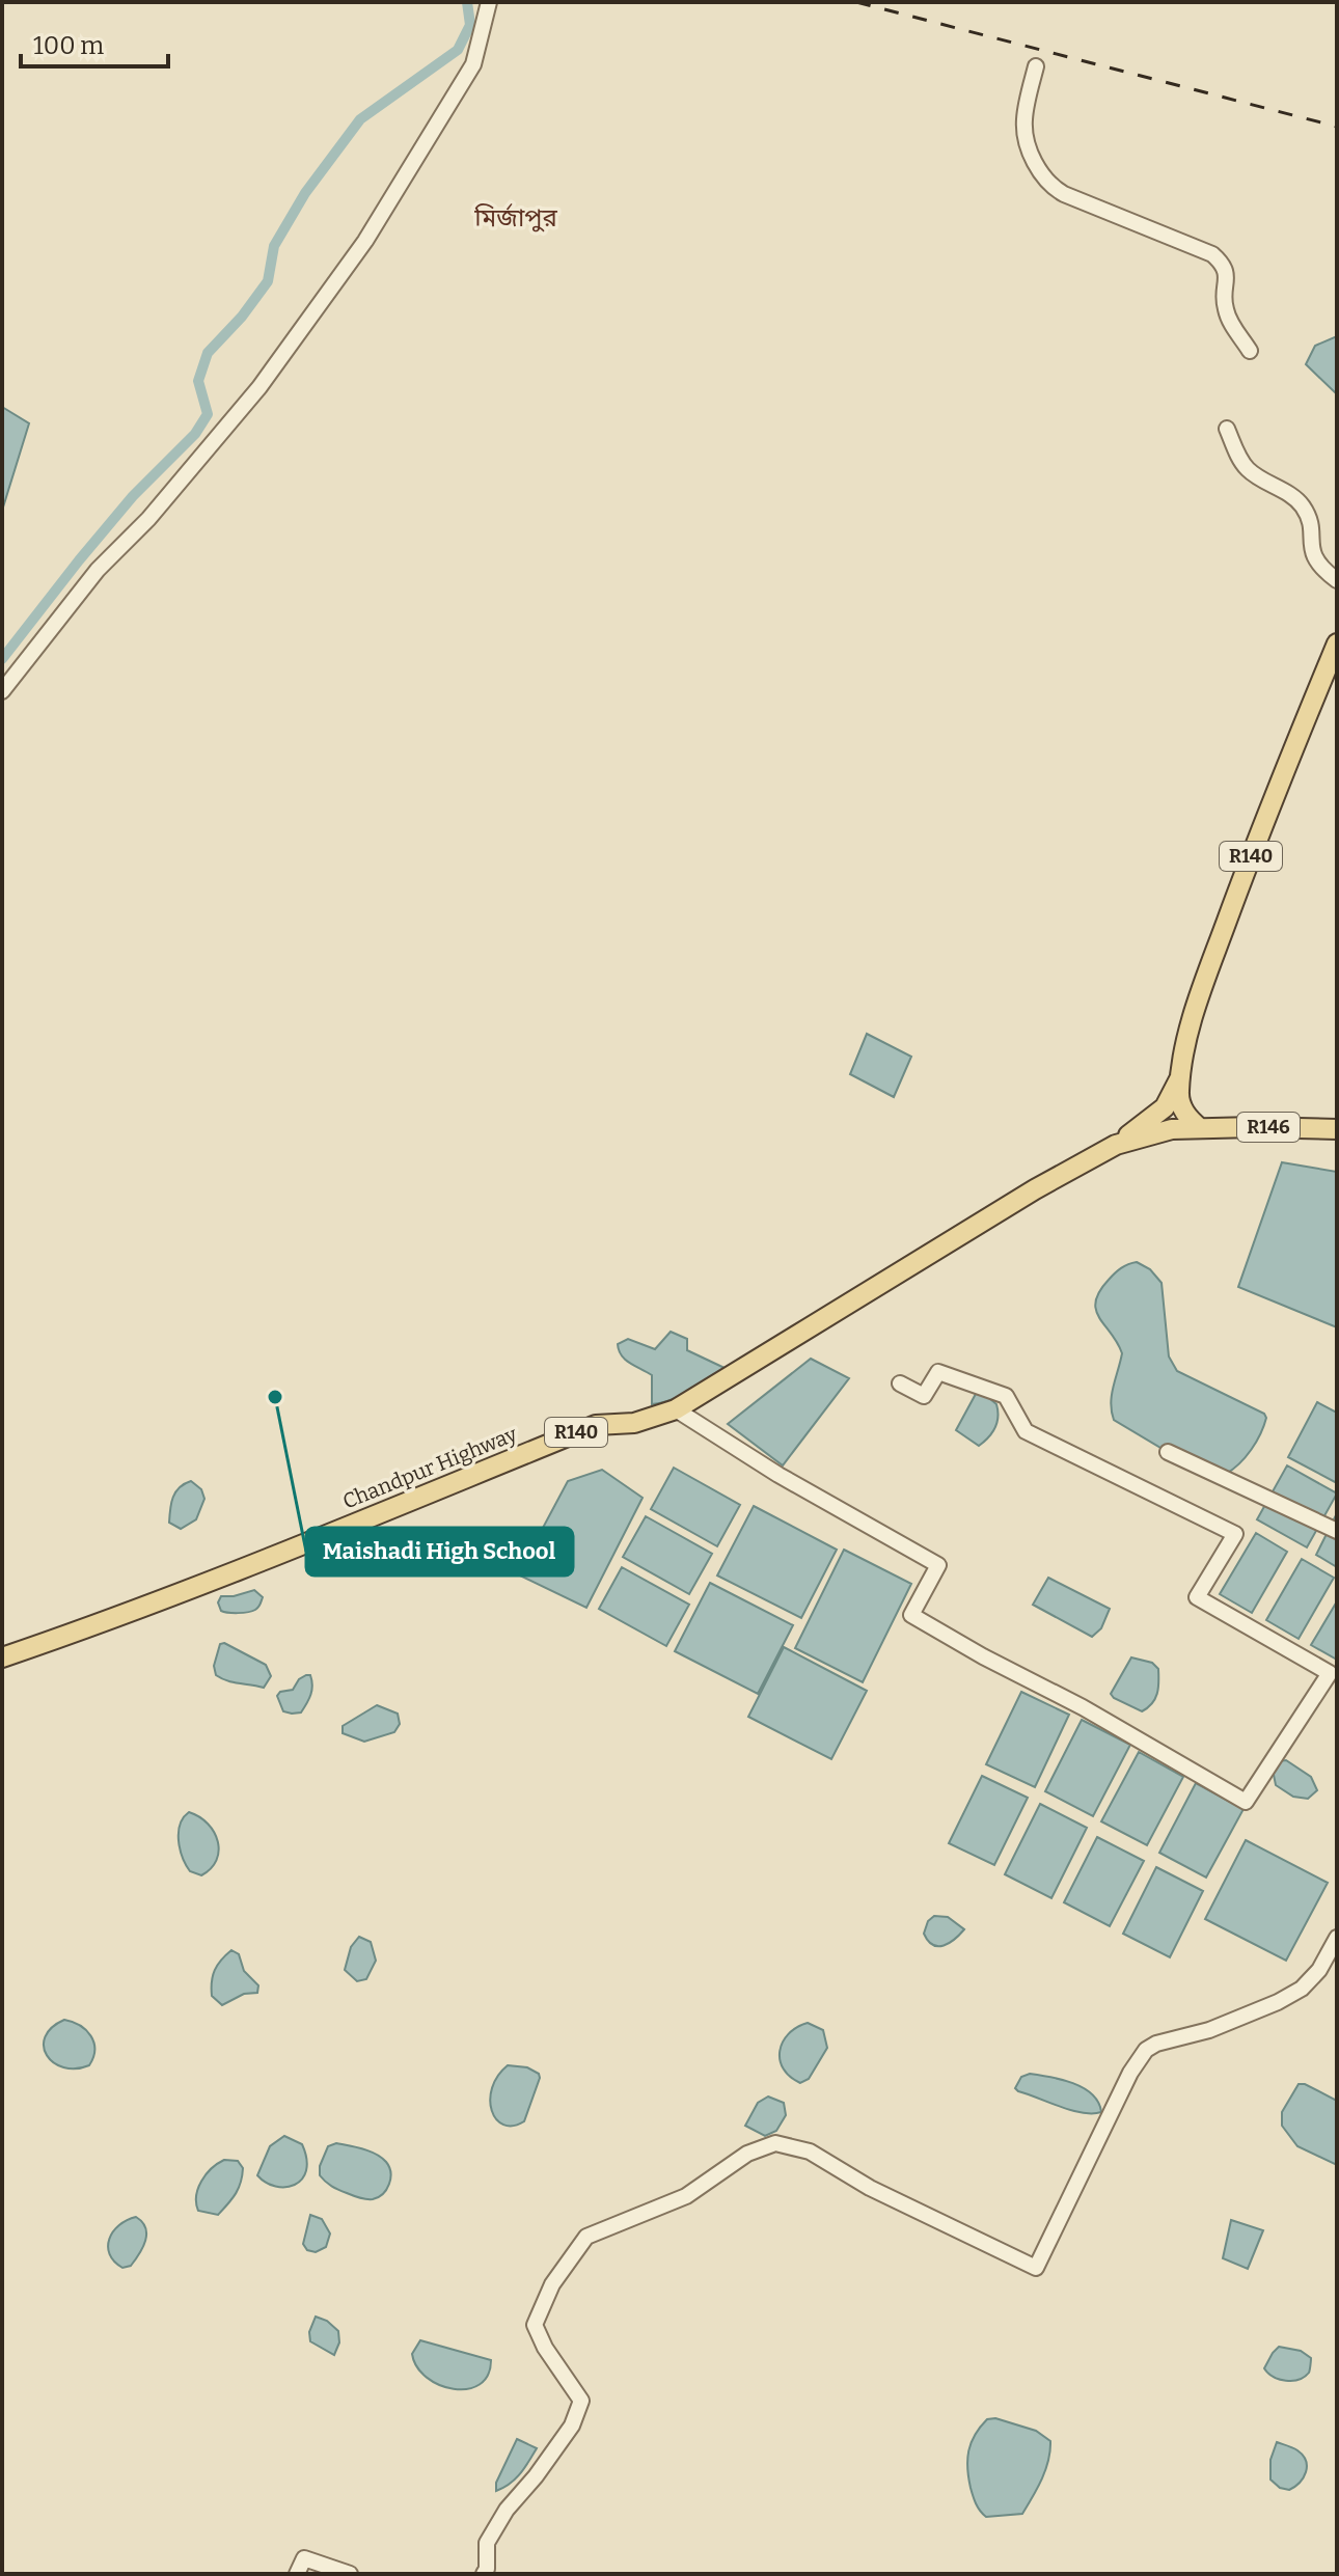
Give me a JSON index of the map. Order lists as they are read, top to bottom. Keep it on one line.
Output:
{"streets":{"main road":["R140","R146","Chandpur Highway"]},"crossings":[["R140","R146"],["R140","Chandpur Highway"]],"districts":["মির্জাপুর"],"places":["Maishadi High School"],"scale_bar":"100 m"}
